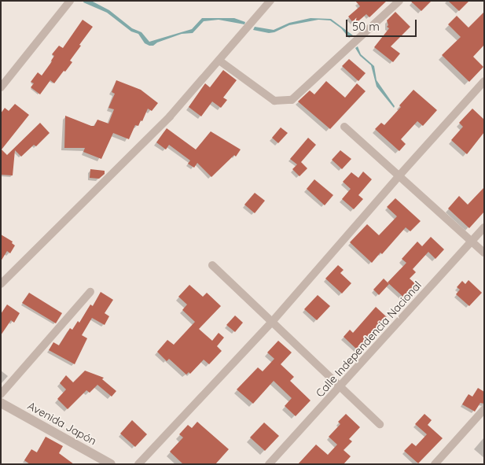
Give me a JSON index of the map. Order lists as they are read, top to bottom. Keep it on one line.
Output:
{"streets":{"street":["Calle Independencia Nacional","Avenida Japón"]},"scale_bar":"50 m"}
